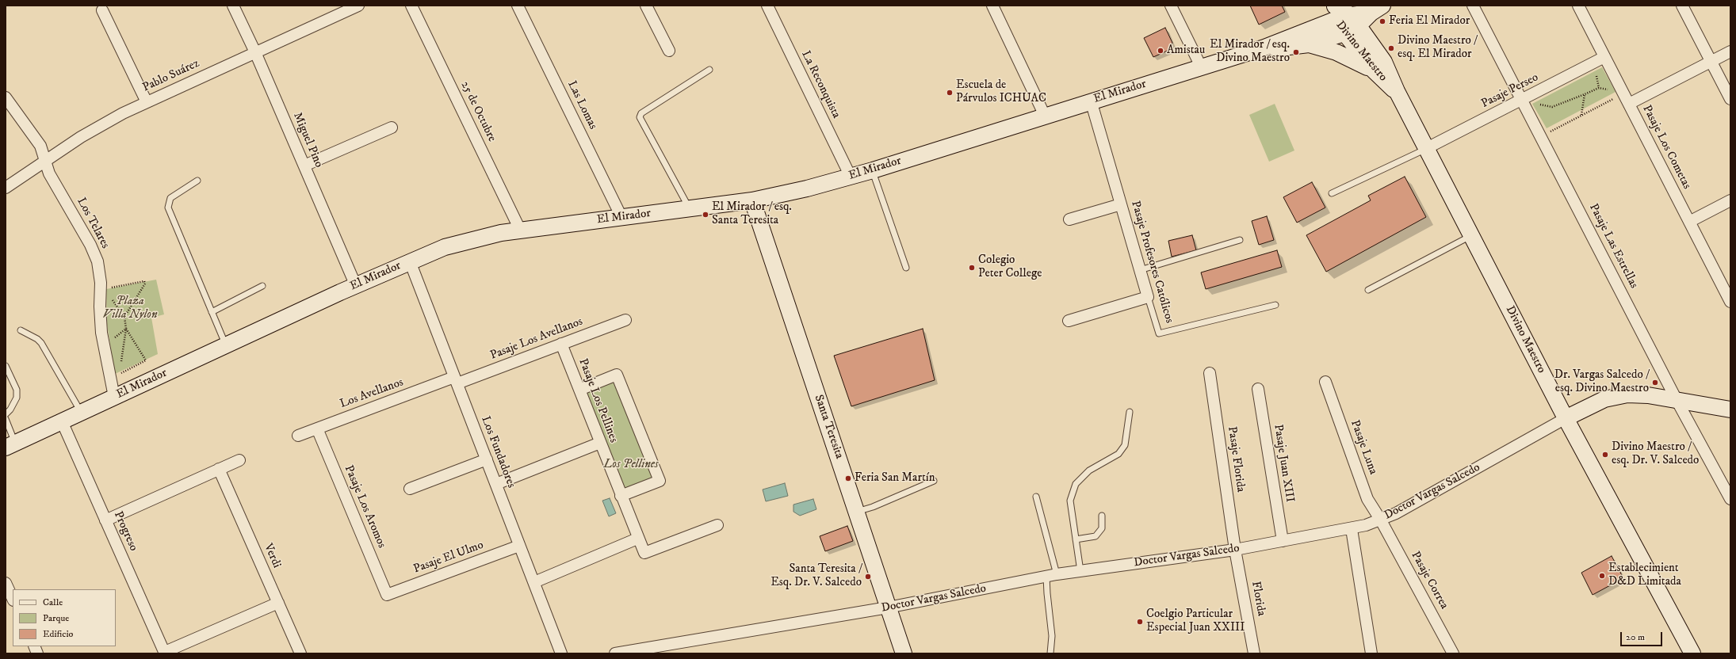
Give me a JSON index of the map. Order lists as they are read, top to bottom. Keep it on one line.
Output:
{"streets":{"main road":["Divino Maestro","El Mirador","Santa Teresita","Doctor Vargas Salcedo"],"street":["Pablo Suárez","La Reconquista","Pasaje Perseo","Las Lomas","25 de Octubre","Miguel Pino","Pasaje Los Cometas","Los Telares","Pasaje Las Estrellas","Pasaje Profesores Católicos","Pasaje Los Avellanos","Los Avellanos","Pasaje Los Pellines","Pasaje Luna","Los Fundadores","Pasaje Florida","Pasaje Juan XIII","Pasaje Los Aromos","Progreso","Verdi","Pasaje El Ulmo","Pasaje Correa","Florida"]},"crossings":[["Divino Maestro","Pasaje Perseo"],["Divino Maestro","El Mirador"],["Divino Maestro","Doctor Vargas Salcedo"],["Pablo Suárez","Miguel Pino"],["Pablo Suárez","Los Telares"],["La Reconquista","El Mirador"],["Pasaje Perseo","Pasaje Los Cometas"],["Pasaje Perseo","Pasaje Las Estrellas"],["El Mirador","Las Lomas"],["El Mirador","25 de Octubre"],["El Mirador","Miguel Pino"],["El Mirador","Los Telares"],["El Mirador","Pasaje Profesores Católicos"],["El Mirador","Santa Teresita"],["El Mirador","Los Fundadores"],["El Mirador","Progreso"],["Pasaje Las Estrellas","Doctor Vargas Salcedo"],["Pasaje Los Avellanos","Los Avellanos"],["Pasaje Los Avellanos","Pasaje Los Pellines"],["Pasaje Los Avellanos","Los Fundadores"],["Los Avellanos","Los Fundadores"],["Los Avellanos","Pasaje Los Aromos"],["Santa Teresita","Doctor Vargas Salcedo"],["Pasaje Luna","Doctor Vargas Salcedo"],["Pasaje Luna","Pasaje Correa"],["Los Fundadores","Pasaje El Ulmo"],["Pasaje Florida","Doctor Vargas Salcedo"],["Pasaje Florida","Florida"],["Pasaje Juan XIII","Doctor Vargas Salcedo"],["Doctor Vargas Salcedo","Pasaje Correa"],["Doctor Vargas Salcedo","Florida"],["Pasaje Los Aromos","Pasaje El Ulmo"]],"parks":["Plaza Villa Nylon","Los Pellines"],"places":["Feria El Mirador","Divino Maestro / esq. El Mirador","Amistau","El Mirador / esq. Divino Maestro","Escuela de Párvulos ICHUAC","El Mirador / esq. Santa Teresita","Colegio Peter College","Dr. Vargas Salcedo / esq. Divino Maestro","Divino Maestro / esq. Dr. V. Salcedo","Feria San Martín","Establecimient D&D Limitada","Santa Teresita / Esq. Dr. V. Salcedo","Coelgio Particular Especial Juan XXIII"],"legend":["Calle","Parque","Edificio"],"scale_bar":"20 m"}
